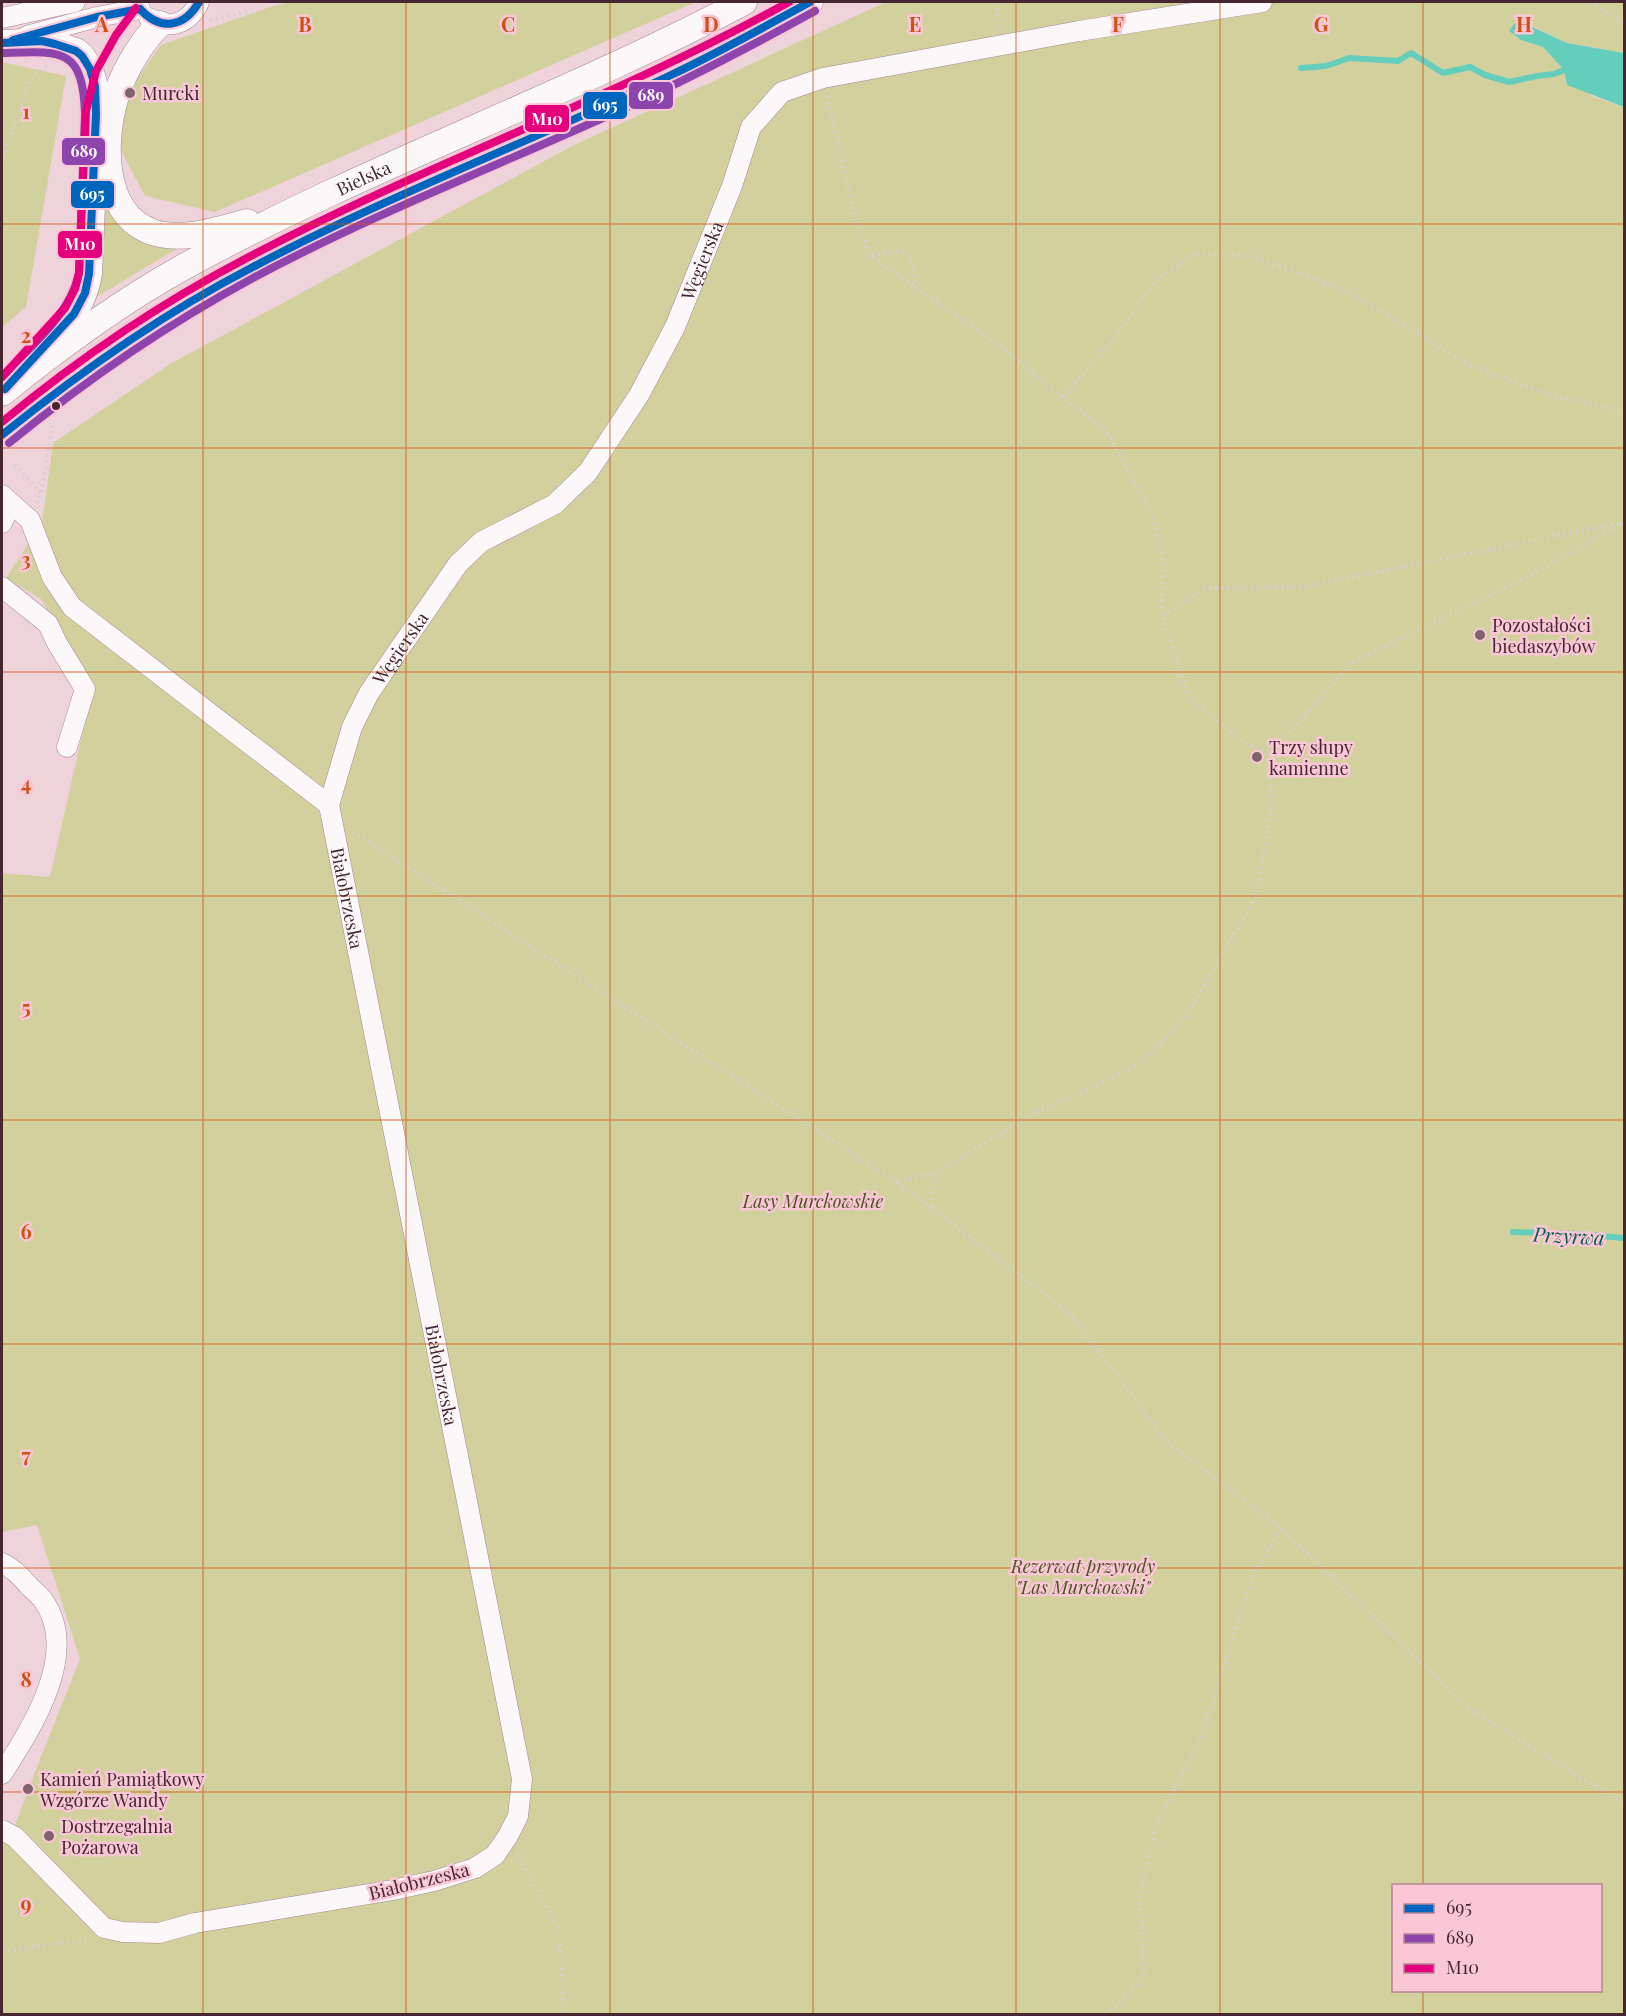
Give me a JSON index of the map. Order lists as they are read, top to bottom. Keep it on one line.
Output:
{"streets":{"main road":["Bielska"],"street":["Węgierska","Białobrzeska"]},"crossings":[["Węgierska","Białobrzeska"]],"water":["Przyrwa"],"parks":["Lasy Murckowskie","Rezerwat przyrody \"Las Murckowski\""],"places":["Murcki","Pozostałości biedaszybów","Trzy słupy kamienne","Kamień Pamiątkowy Wzgórze Wandy","Dostrzegalnia Pożarowa"],"lines":["transit line 695","transit line M10","transit line 689"],"legend":["695","689","M10"],"grid":{"columns":["A","B","C","D","E","F","G","H"],"rows":["1","2","3","4","5","6","7","8","9"]}}
